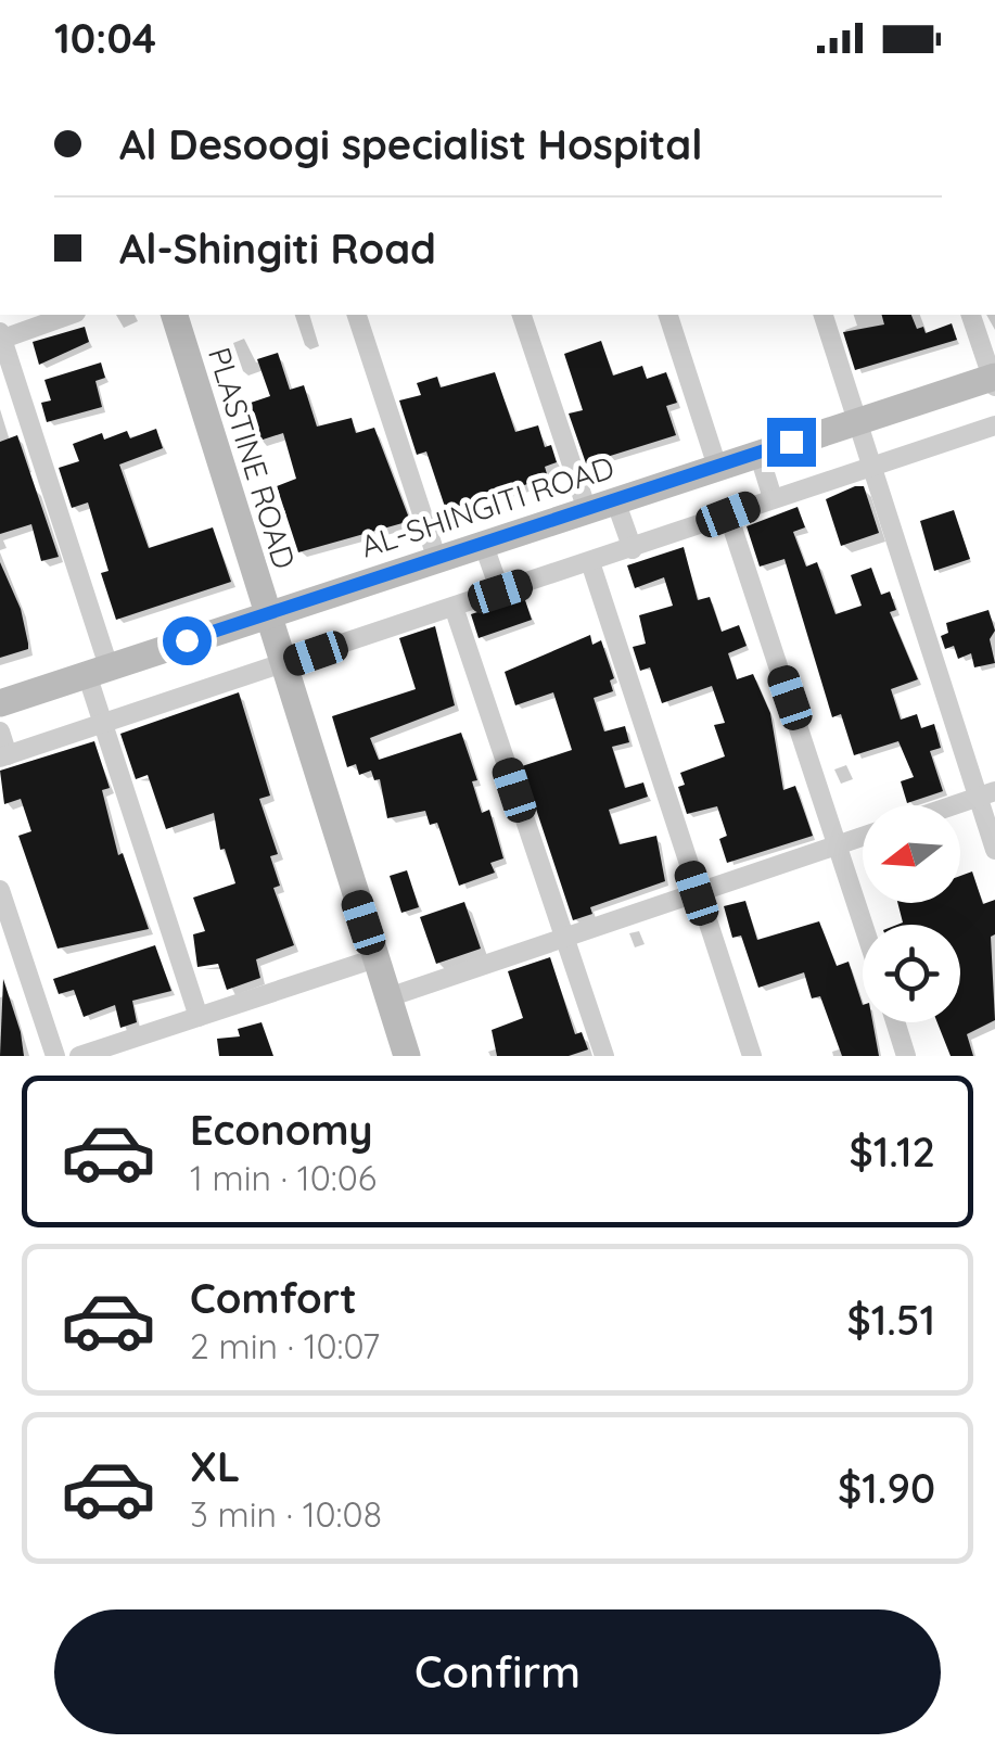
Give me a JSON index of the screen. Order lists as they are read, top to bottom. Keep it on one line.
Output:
{"streets":{"street":["PLASTINE ROAD","AL-SHINGITI ROAD"]},"crossings":[["PLASTINE ROAD","AL-SHINGITI ROAD"]],"north":"left","page":{"status":"10:04","banner":["Al Desoogi specialist Hospital","Al-Shingiti Road"],"list":[{"name":"Economy","note":"1 min · 10:06","value":"$1.12"},{"name":"Comfort","note":"2 min · 10:07","value":"$1.51"},{"name":"XL","note":"3 min · 10:08","value":"$1.90"}],"buttons":"Confirm"}}
